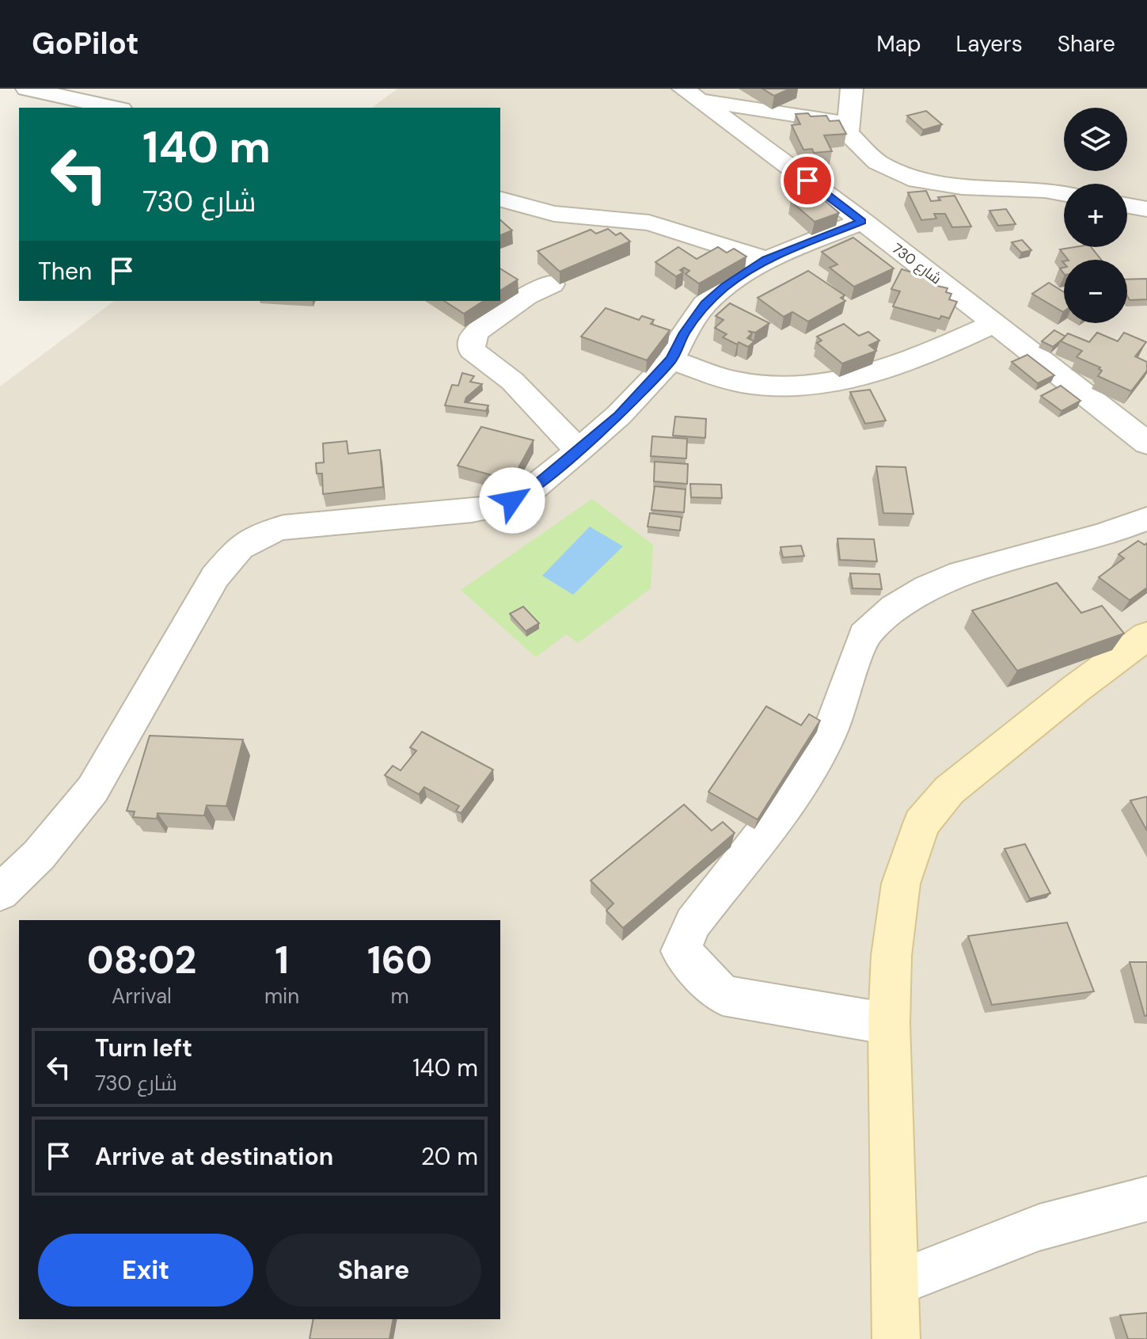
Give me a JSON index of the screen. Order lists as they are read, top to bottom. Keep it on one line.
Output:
{"streets":{"street":["شارع 730"]},"page":{"header":"GoPilot","nav":["Map","Layers","Share"],"map_buttons":["+","−"],"turn":["140 m","شارع 730"],"then":"Then","eta":["08:02","Arrival","1","min","160","m"],"list":[{"name":"Turn left","note":"شارع 730","value":"140 m"},{"name":"Arrive at destination","value":"20 m"}],"buttons":["Exit","Share"]}}
